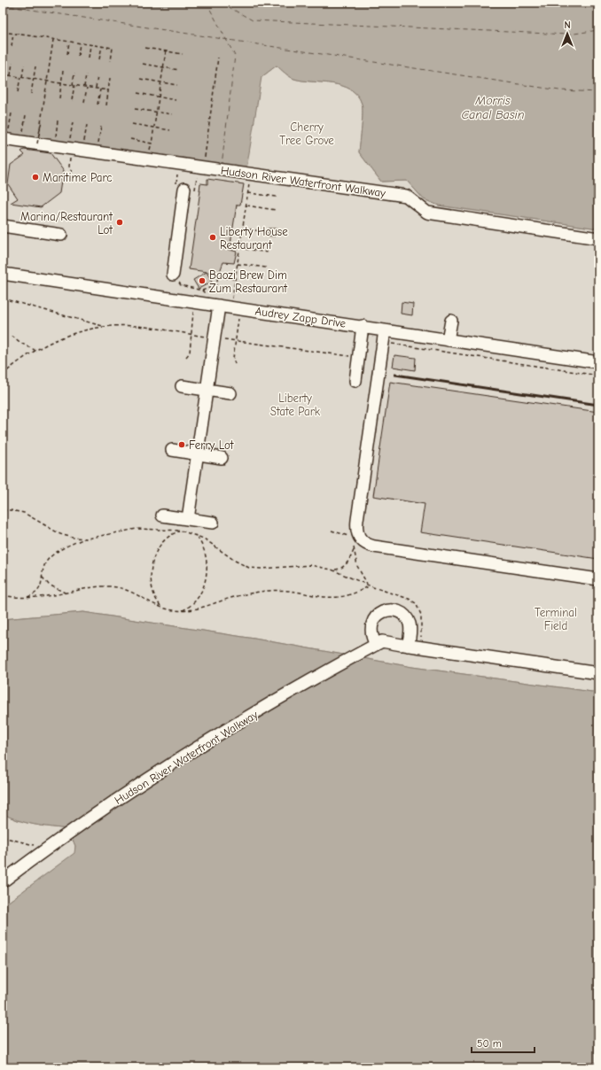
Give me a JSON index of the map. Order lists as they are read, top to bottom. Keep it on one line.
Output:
{"streets":{"street":["Hudson River Waterfront Walkway","Audrey Zapp Drive"]},"water":["Morris Canal Basin"],"parks":["Cherry Tree Grove","Liberty State Park","Terminal Field"],"places":["Maritime Parc","Marina/Restaurant Lot","Liberty House Restaurant","Baozi Brew Dim Zum Restaurant","Ferry Lot"],"scale_bar":"50 m","north":"top"}
